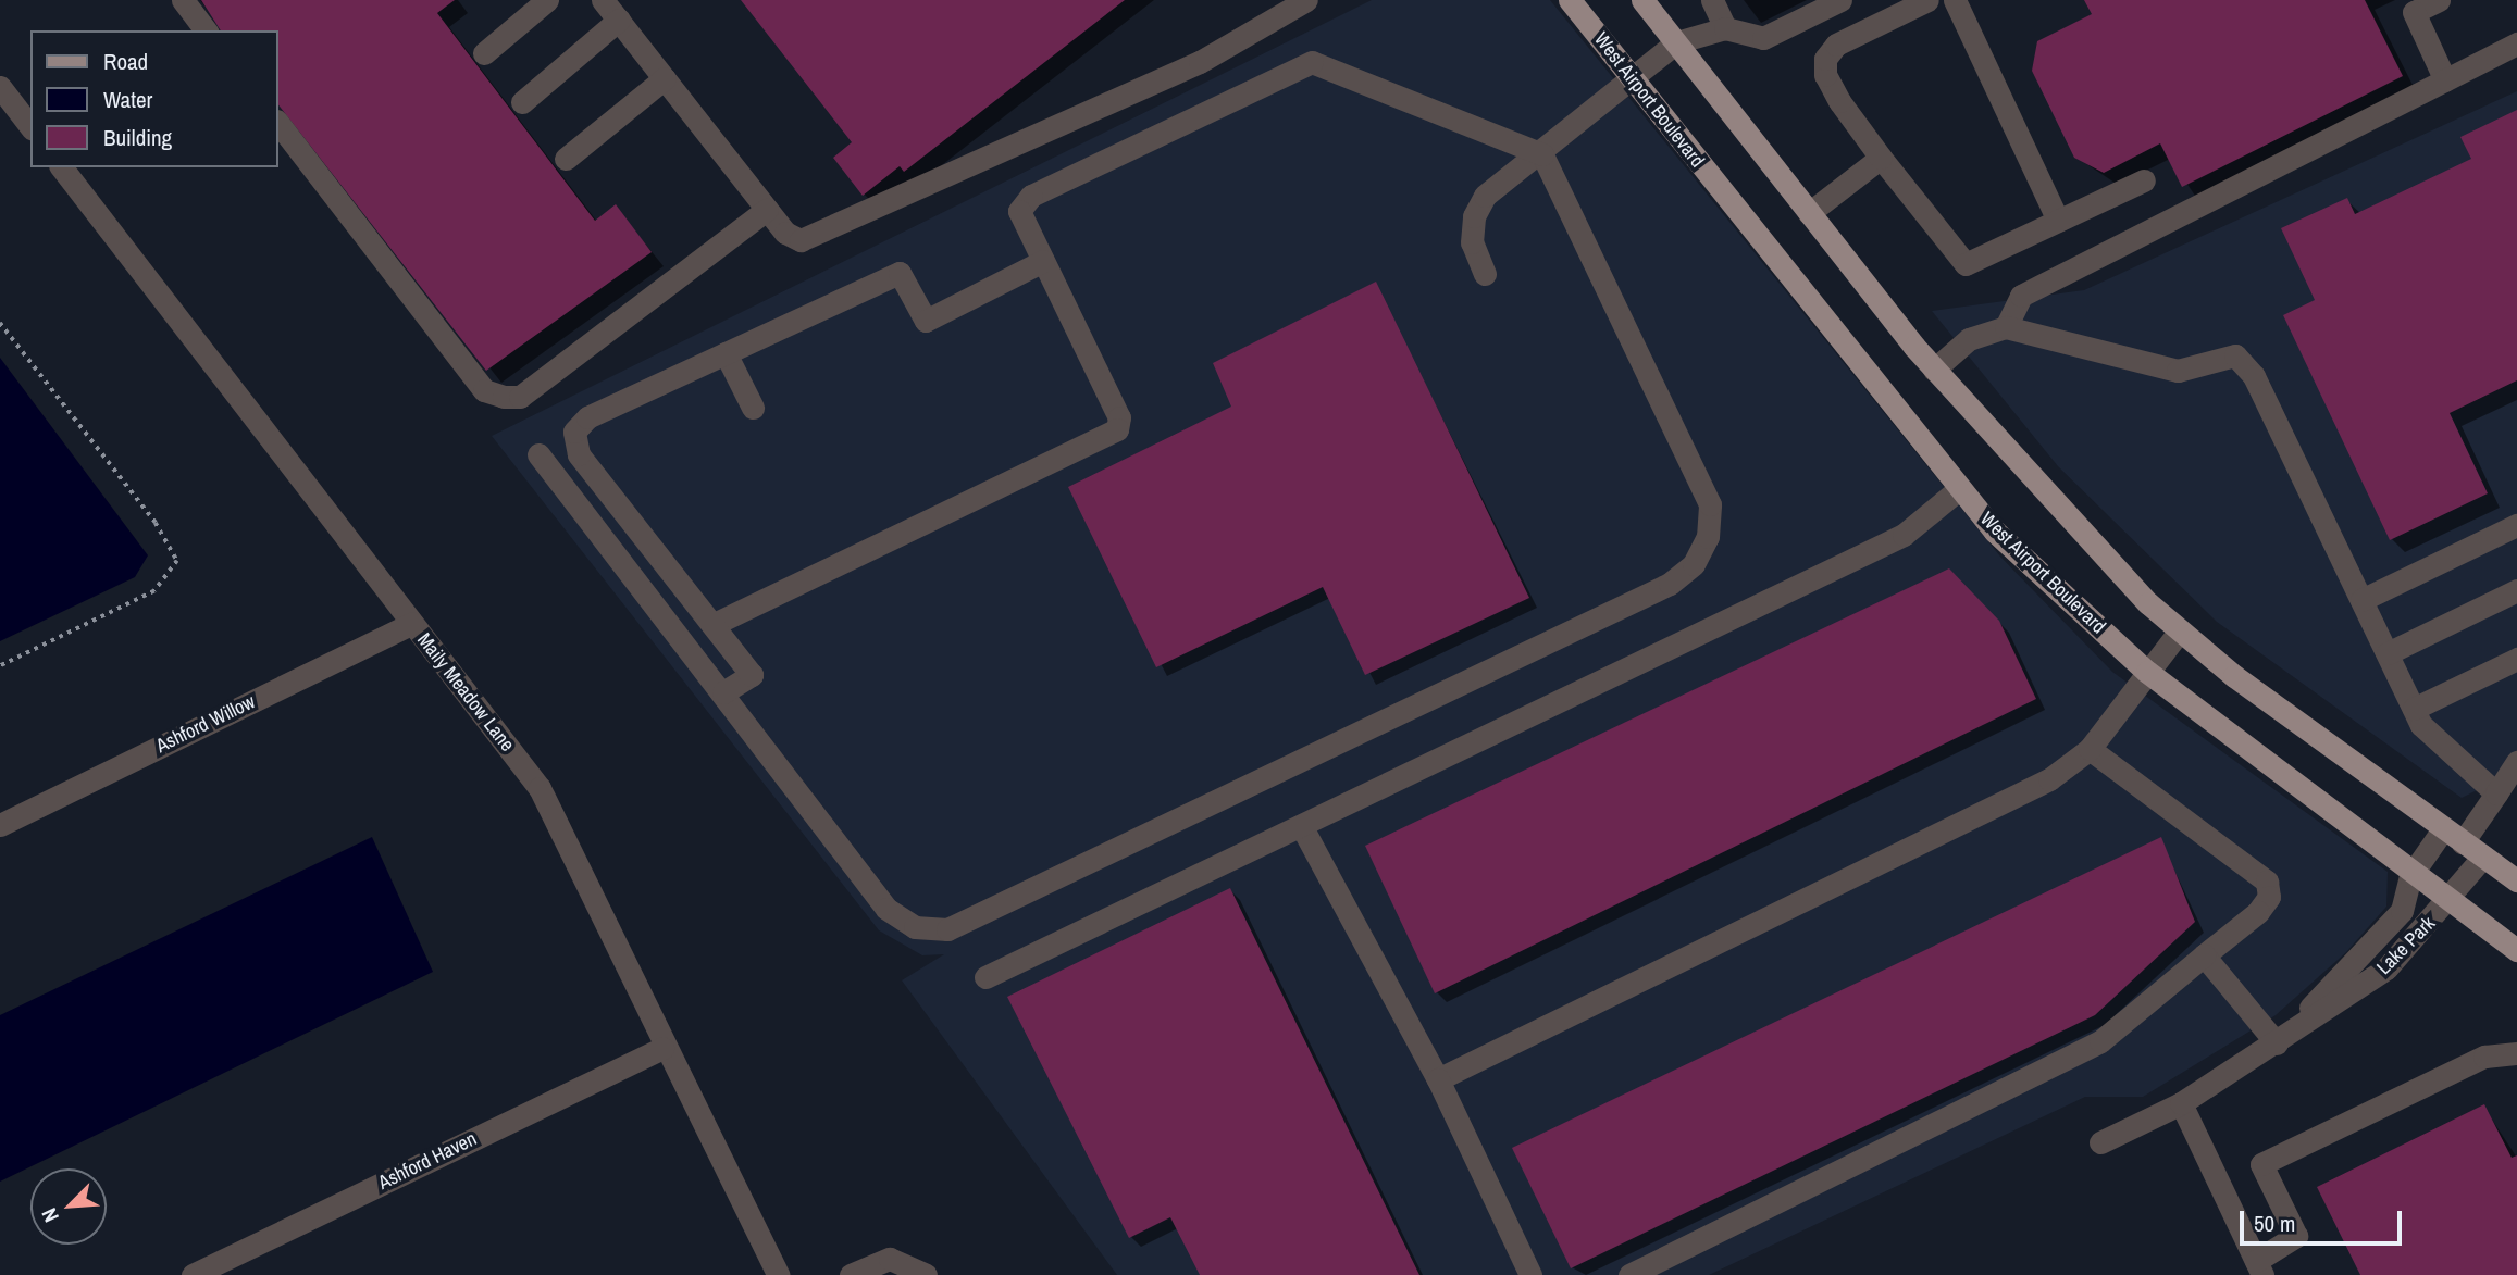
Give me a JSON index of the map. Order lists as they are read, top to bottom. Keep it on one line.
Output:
{"streets":{"main road":["West Airport Boulevard"],"street":["Maily Meadow Lane","Ashford Willow","Lake Park","Ashford Haven"]},"crossings":[["West Airport Boulevard","Lake Park"],["Maily Meadow Lane","Ashford Willow"],["Maily Meadow Lane","Ashford Haven"]],"legend":["Road","Water","Building"],"scale_bar":"50 m","north":"bottom left"}
